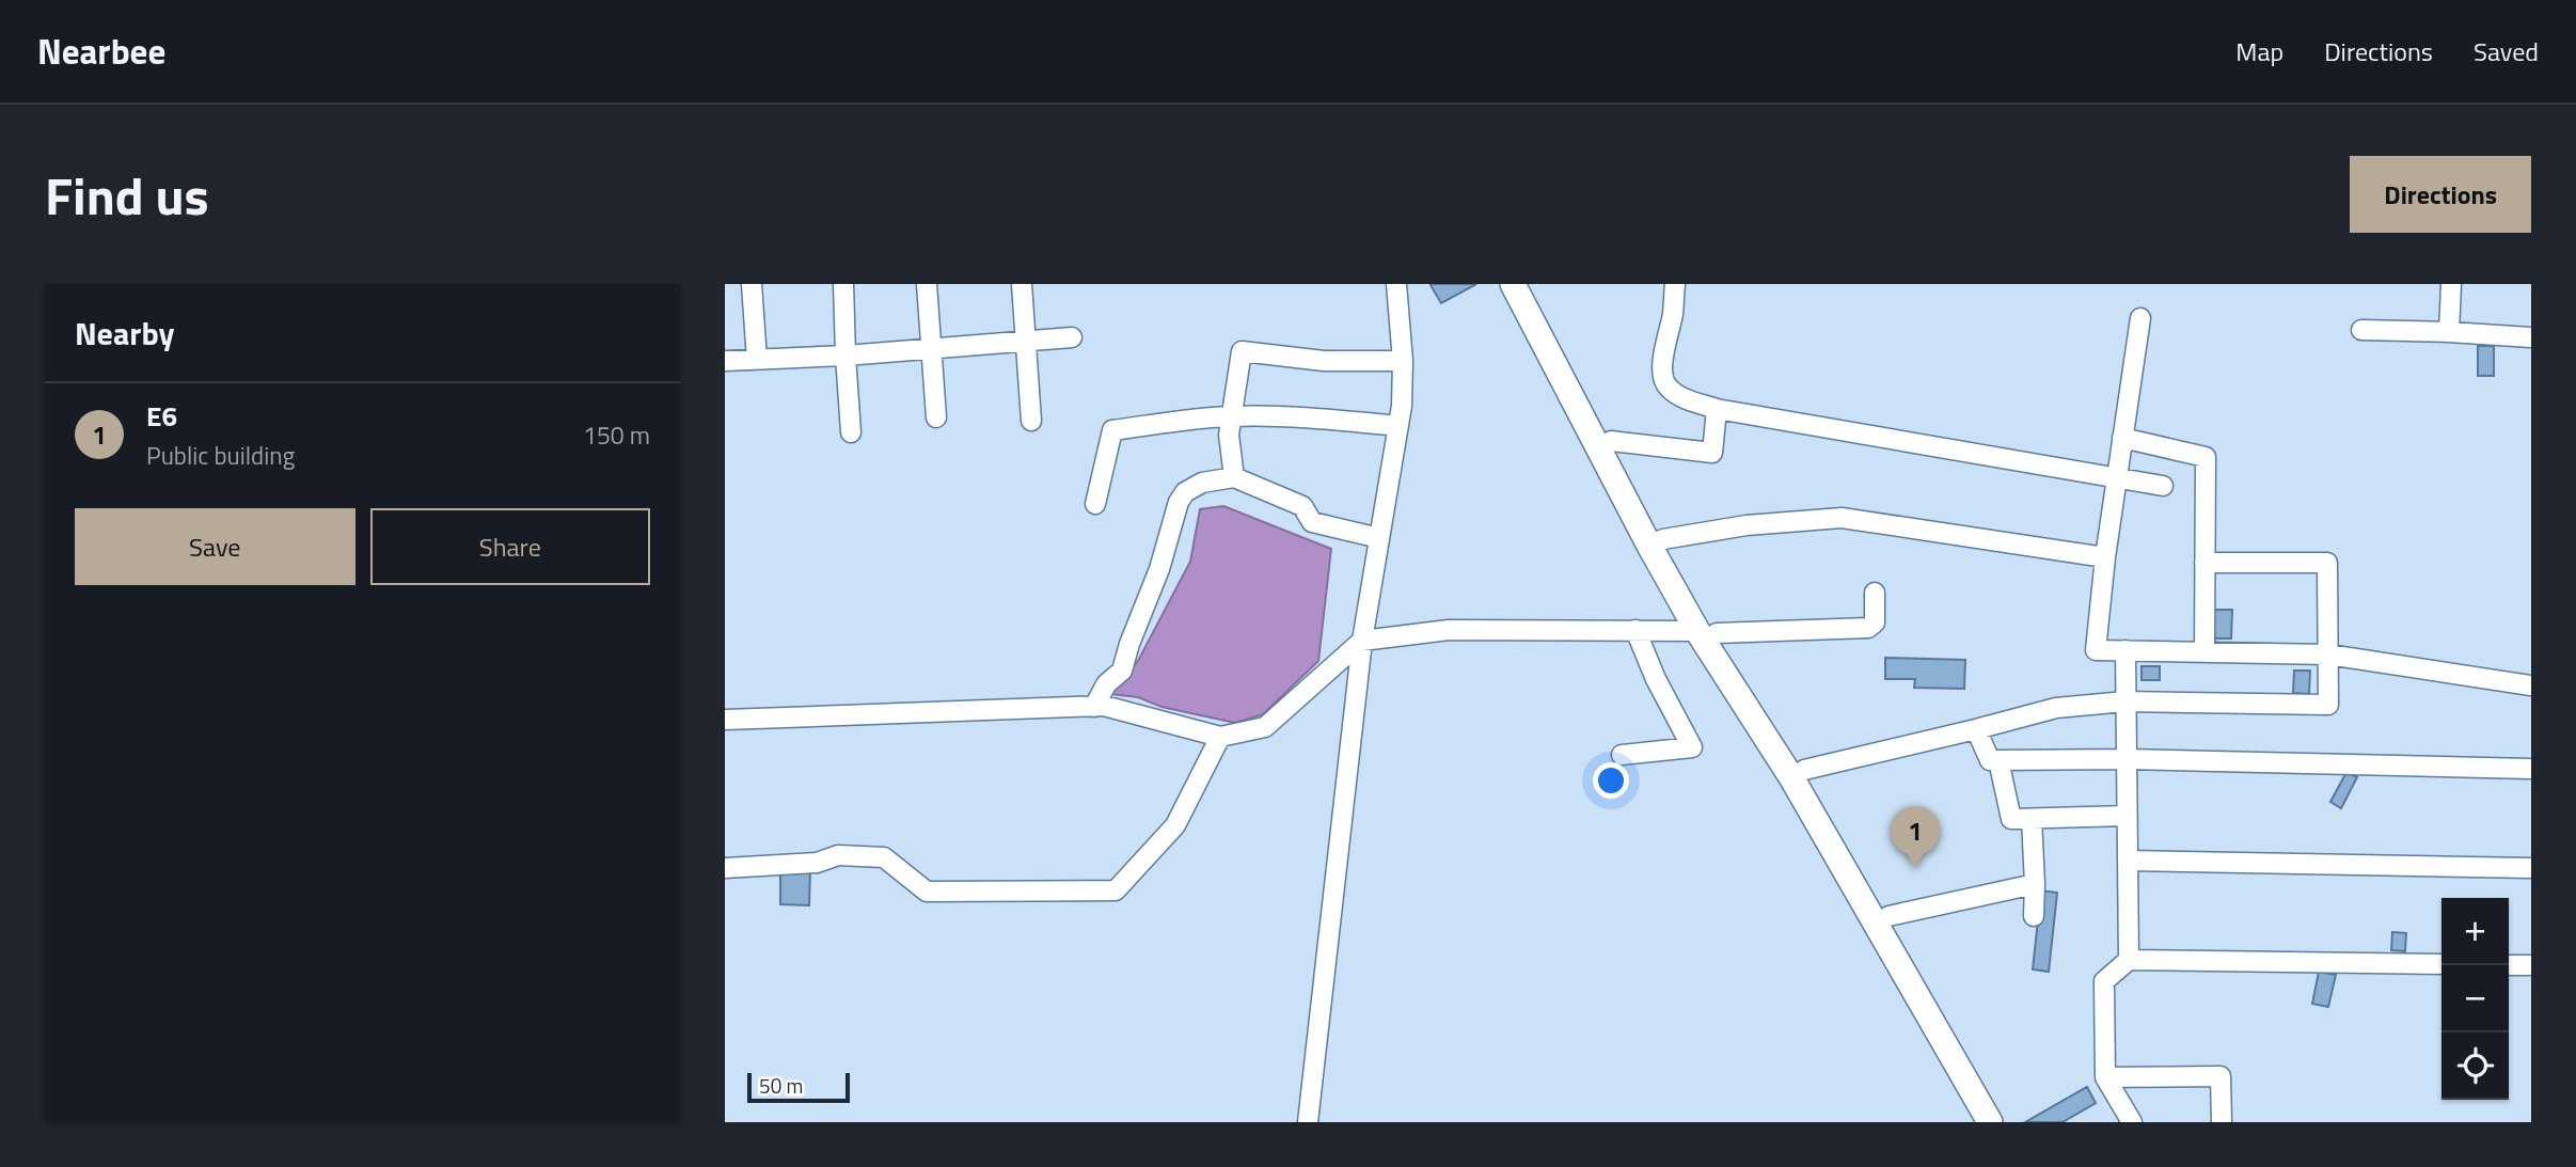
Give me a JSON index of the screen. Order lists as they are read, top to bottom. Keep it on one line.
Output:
{"scale_bar":"50 m","page":{"header":"Nearbee","nav":["Map","Directions","Saved"],"title":"Find us","buttons":["Directions",["Save","Share"]],"heading":"Nearby","list":[{"mark":"1","name":"E6","note":"Public building","value":"150 m"}],"pins":"1","map_buttons":["+","−"],"scale":"50 m"}}
